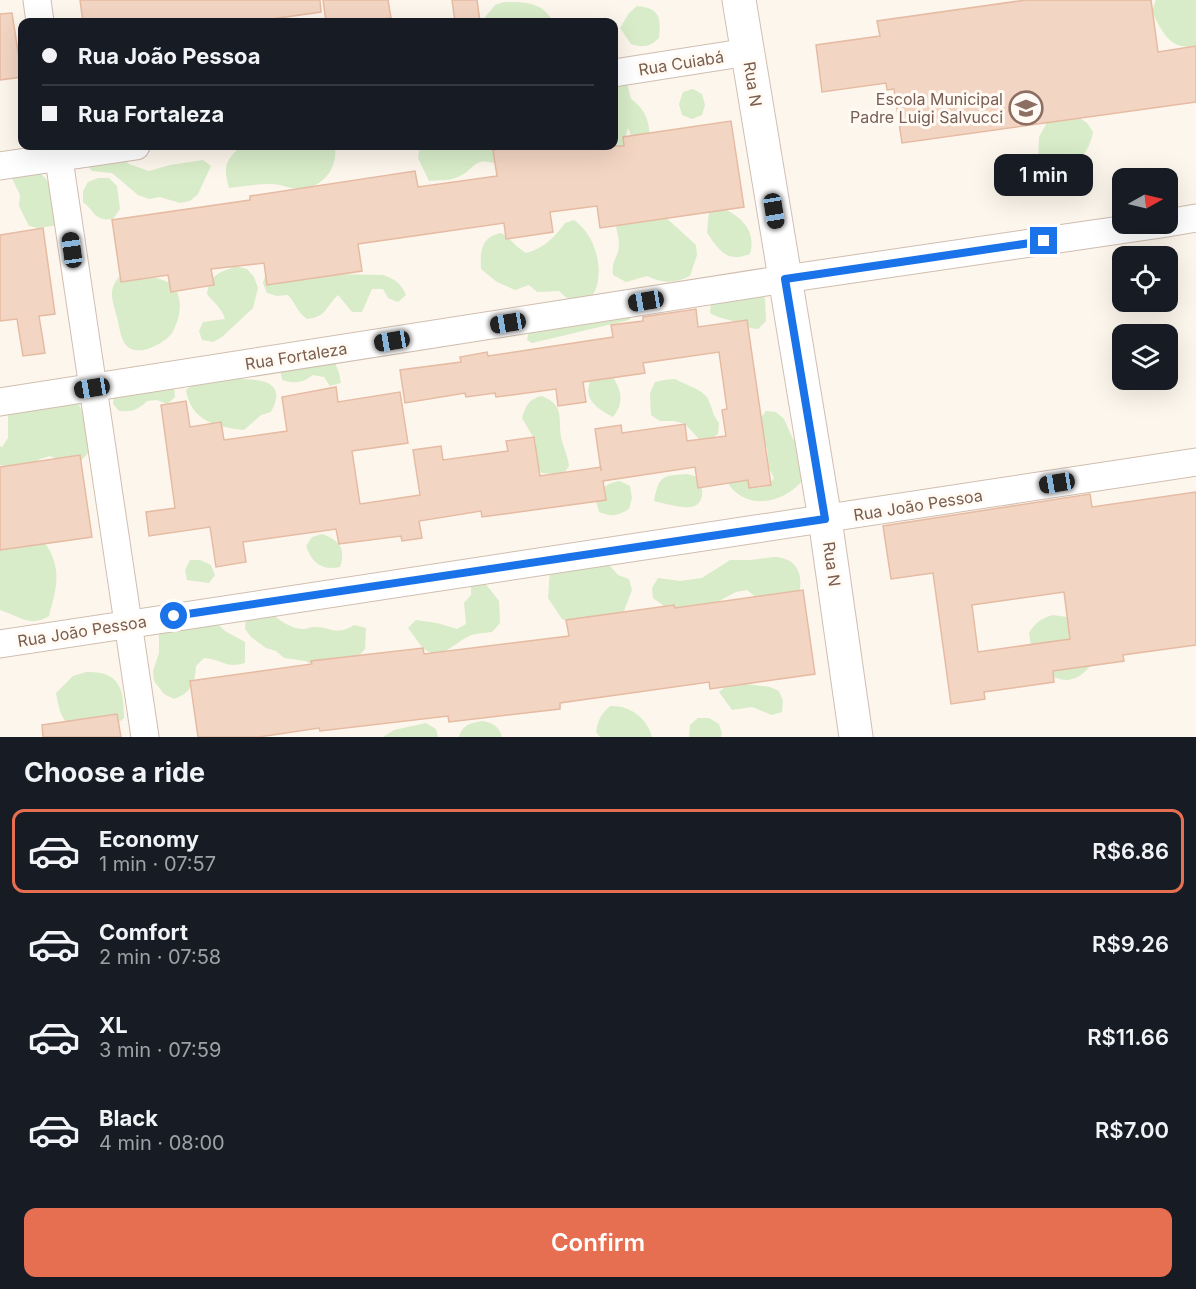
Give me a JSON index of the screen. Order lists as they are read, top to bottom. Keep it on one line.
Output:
{"streets":{"street":["Rua Cuiabá","Rua N","Rua Fortaleza","Rua João Pessoa"]},"crossings":[["Rua Cuiabá","Rua N"],["Rua N","Rua Fortaleza"],["Rua N","Rua João Pessoa"]],"places":{"school or university":["Escola Municipal Padre Luigi Salvucci"]},"north":"right","page":{"banner":["Rua João Pessoa","Rua Fortaleza"],"bubble":"1 min","heading":"Choose a ride","list":[{"name":"Economy","note":"1 min · 07:57","value":"R$6.86"},{"name":"Comfort","note":"2 min · 07:58","value":"R$9.26"},{"name":"XL","note":"3 min · 07:59","value":"R$11.66"},{"name":"Black","note":"4 min · 08:00","value":"R$7.00"}],"buttons":"Confirm"}}
